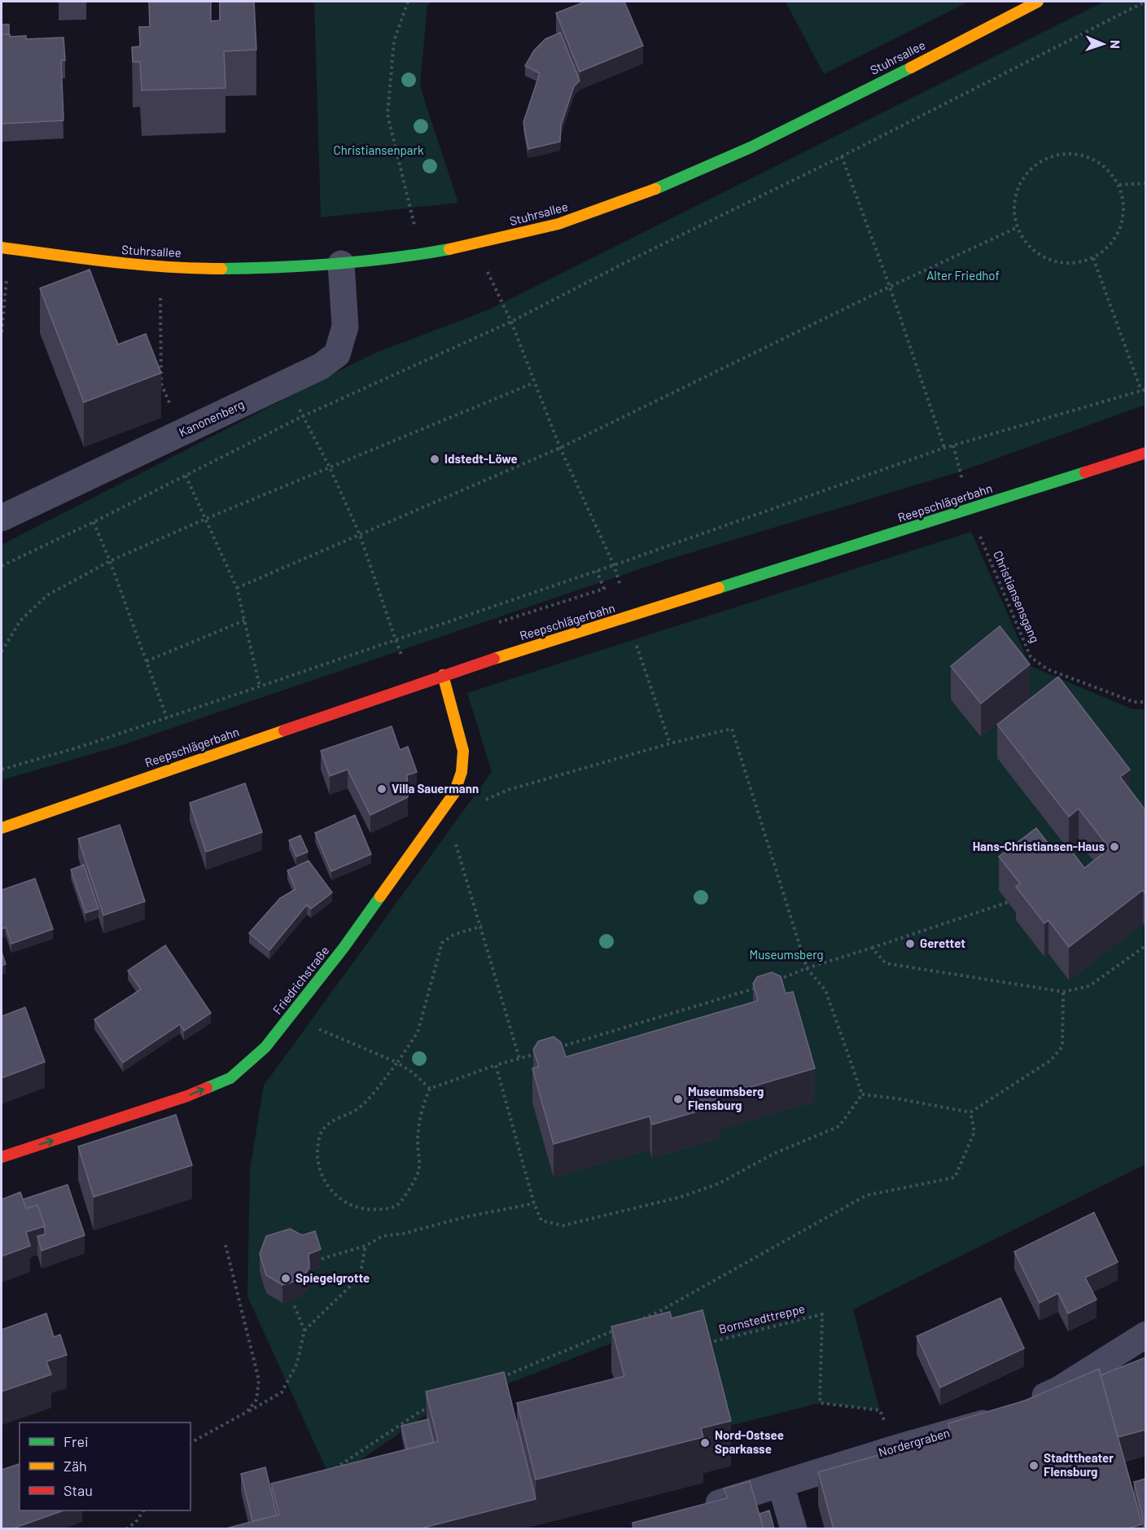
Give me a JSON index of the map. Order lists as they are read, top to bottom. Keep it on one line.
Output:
{"streets":{"street":["Stuhrsallee","Kanonenberg","Reepschlägerbahn","Friedrichstraße","Nordergraben"],"path":["Christiansensgang","Bornstedttreppe"]},"crossings":[["Stuhrsallee","Kanonenberg"],["Reepschlägerbahn","Christiansensgang"],["Reepschlägerbahn","Friedrichstraße"],["Bornstedttreppe","Nordergraben"]],"one_way":["Friedrichstraße"],"parks":["Christiansenpark","Alter Friedhof","Museumsberg"],"places":["Idstedt-Löwe","Villa Sauermann","Hans-Christiansen-Haus","Gerettet","Museumsberg Flensburg","Spiegelgrotte","Nord-Ostsee Sparkasse","Stadttheater Flensburg"],"legend":["Frei","Zäh","Stau"],"north":"right"}
